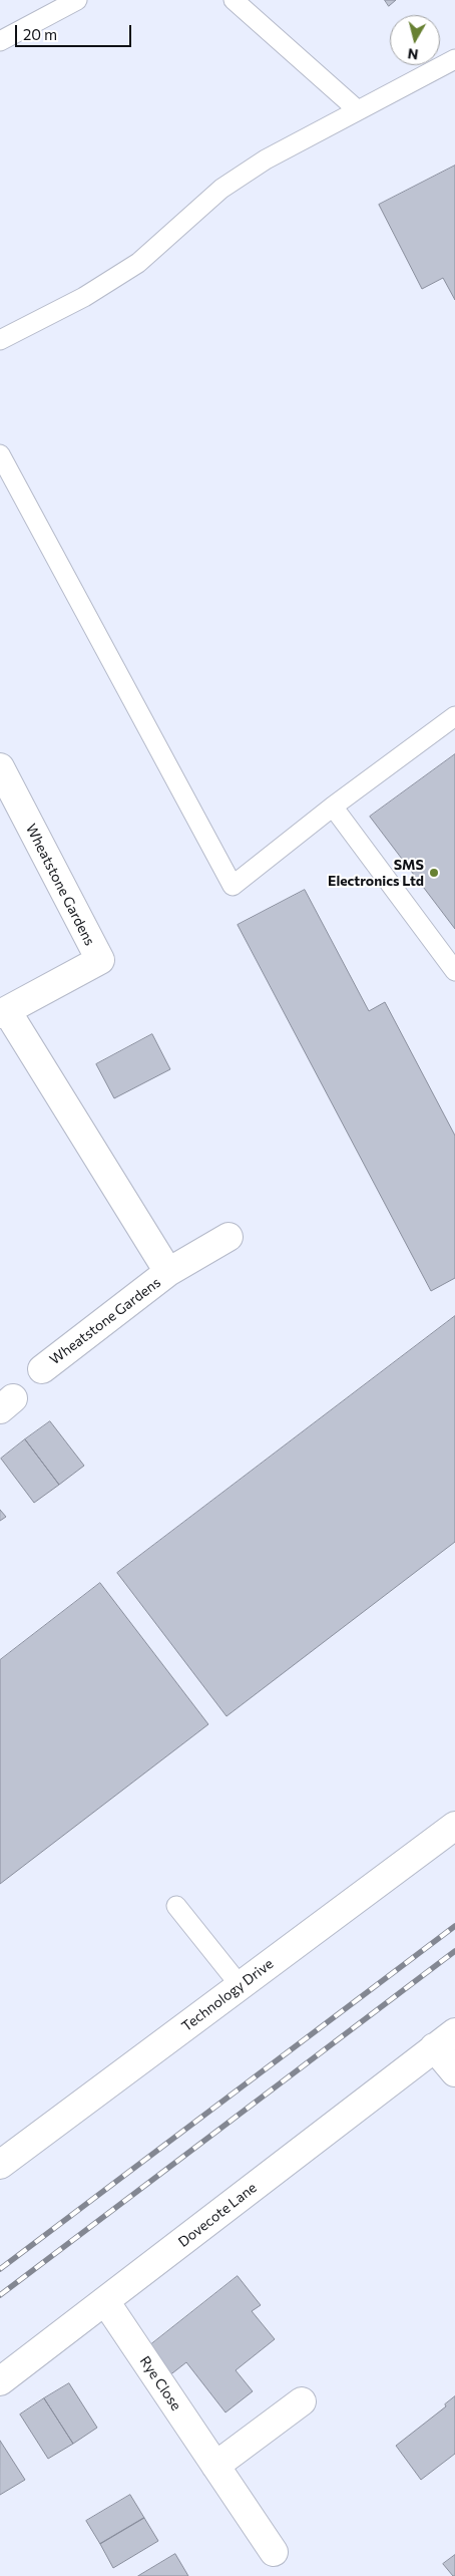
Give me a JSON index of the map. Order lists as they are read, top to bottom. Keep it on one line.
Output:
{"streets":{"street":["Wheatstone Gardens","Technology Drive","Dovecote Lane","Rye Close"]},"crossings":[["Dovecote Lane","Rye Close"]],"places":["SMS Electronics Ltd"],"scale_bar":"20 m","north":"bottom"}
